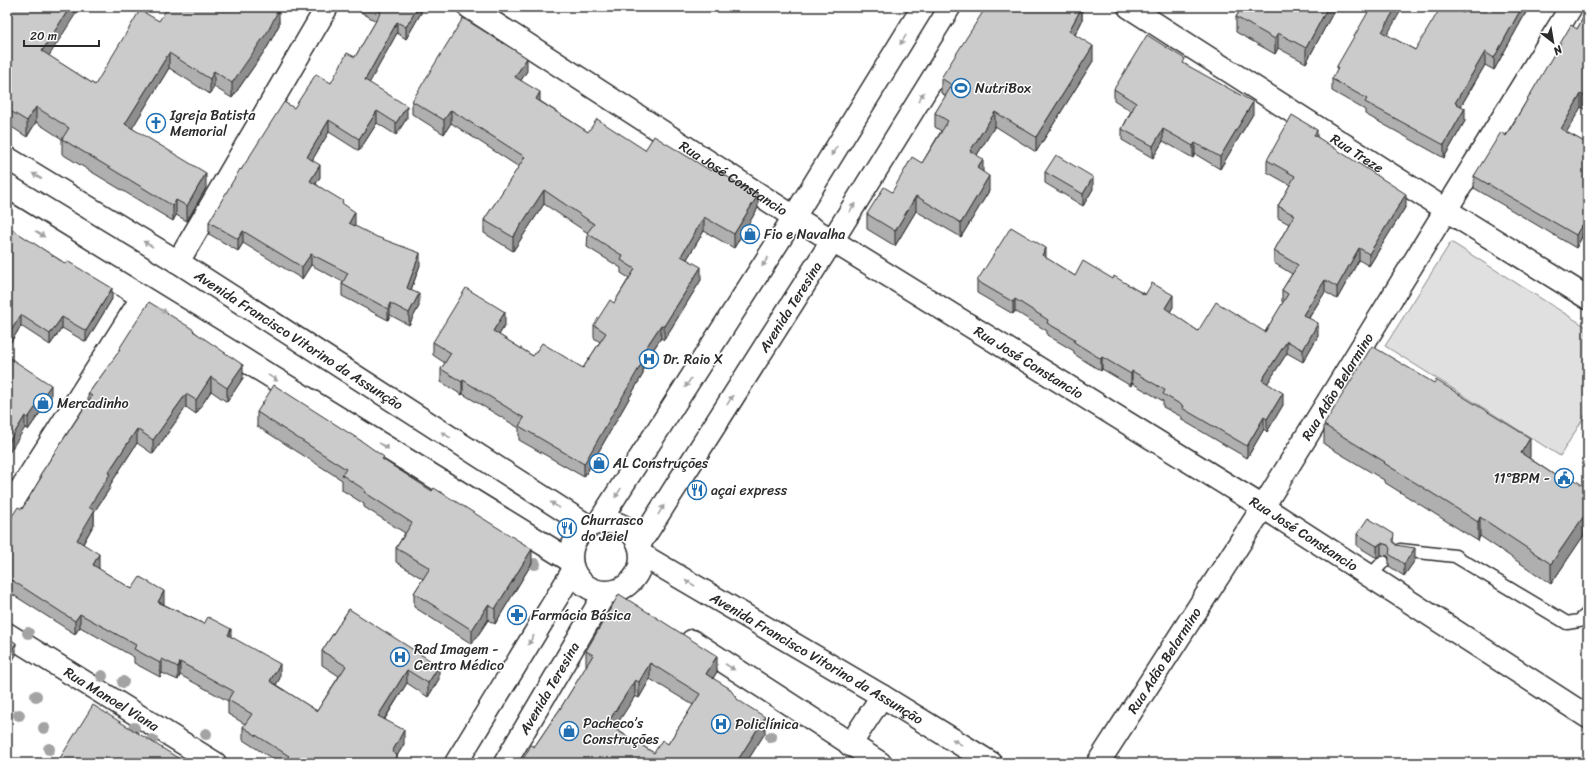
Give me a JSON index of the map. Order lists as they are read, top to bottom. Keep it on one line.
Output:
{"streets":{"main road":["Rua Treze","Rua José Constancio","Avenida Teresina","Avenida Francisco Vitorino da Assunção","Rua Adão Belarmino","Rua Manoel Viana"]},"crossings":[["Rua Treze","Rua Adão Belarmino"],["Rua José Constancio","Avenida Teresina"],["Rua José Constancio","Rua Adão Belarmino"],["Avenida Teresina","Avenida Francisco Vitorino da Assunção"]],"places":{"sports":["NutriBox"],"church":["Igreja Batista Memorial"],"shop":["Fio e Navalha","Mercadinho","AL Construções","Pacheco’s Construções"],"hospital":["Dr. Raio X","Rad Imagem - Centro Médico","Policlínica"],"public building":["11°BPM -"],"restaurant":["açai express","Churrasco do Jeiel"],"pharmacy":["Farmácia Básica"]},"scale_bar":"20 m","north":"bottom right"}
